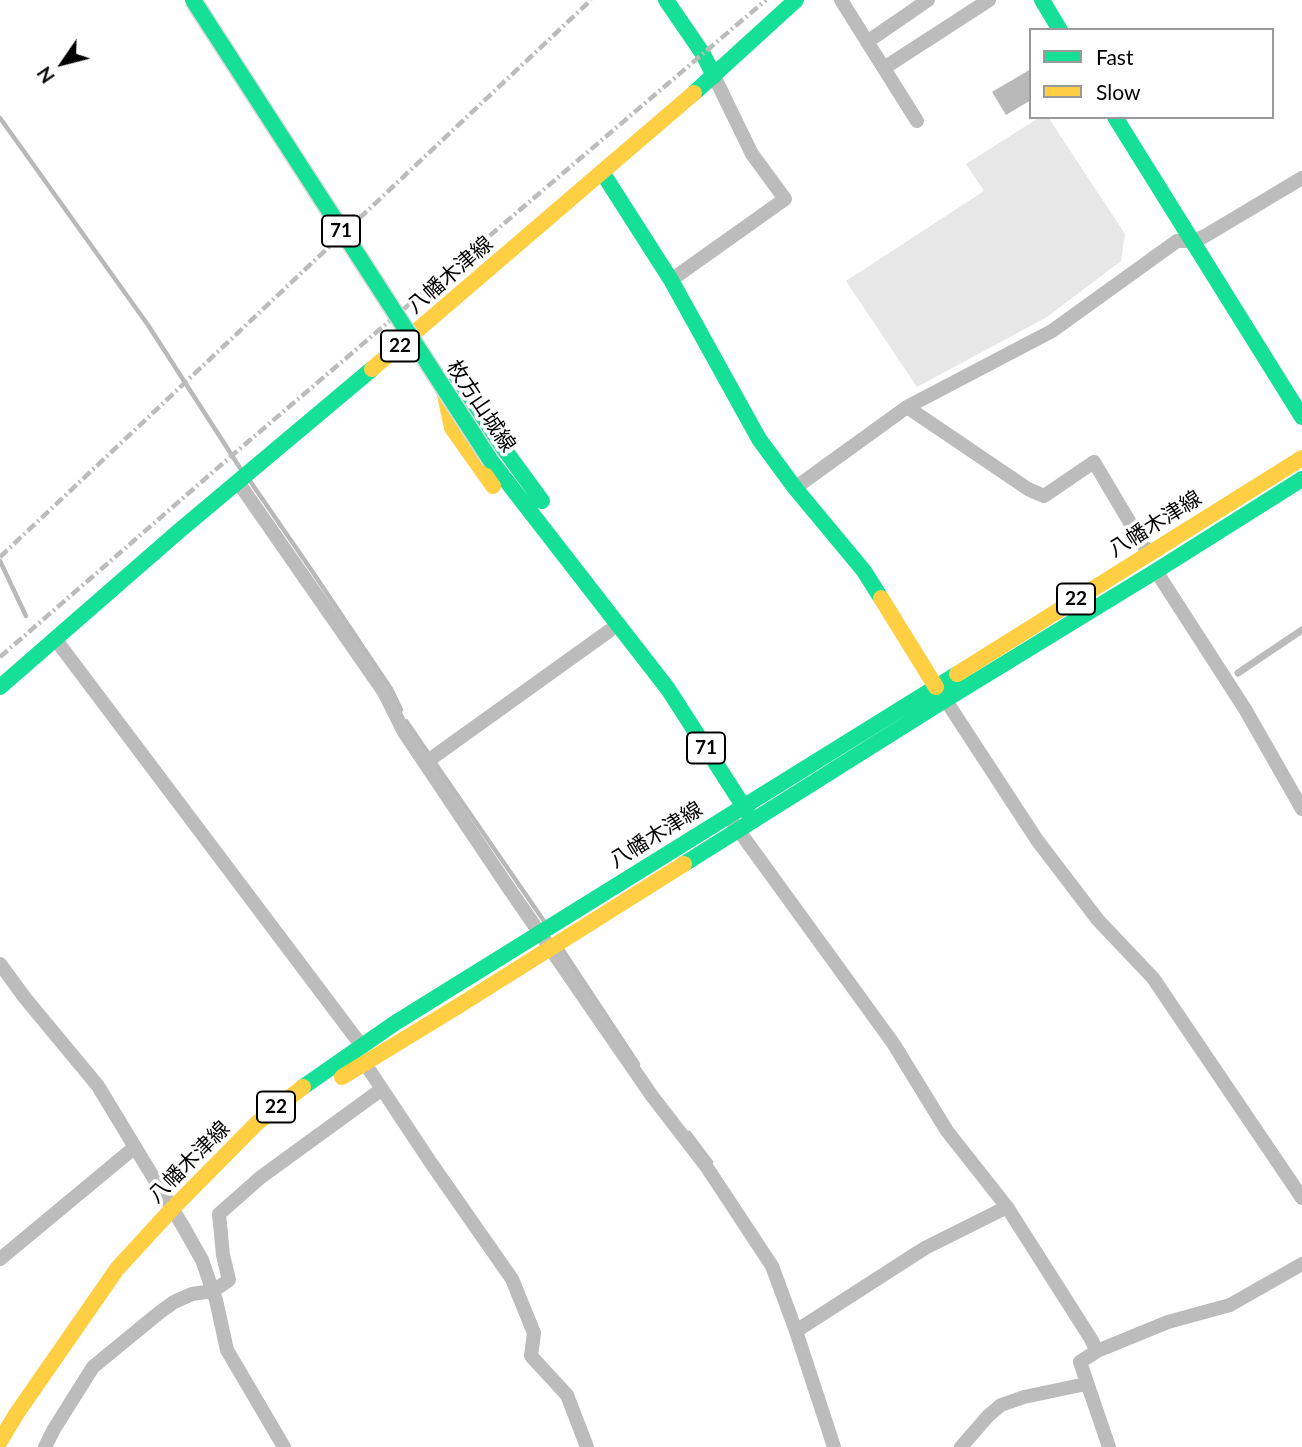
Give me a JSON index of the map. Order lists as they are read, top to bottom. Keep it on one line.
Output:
{"streets":{"main road":["71","八幡木津線","22","枚方山城線"]},"crossings":[["71","八幡木津線"],["71","枚方山城線"],["八幡木津線","枚方山城線"]],"legend":["Fast","Slow"],"north":"bottom left"}
